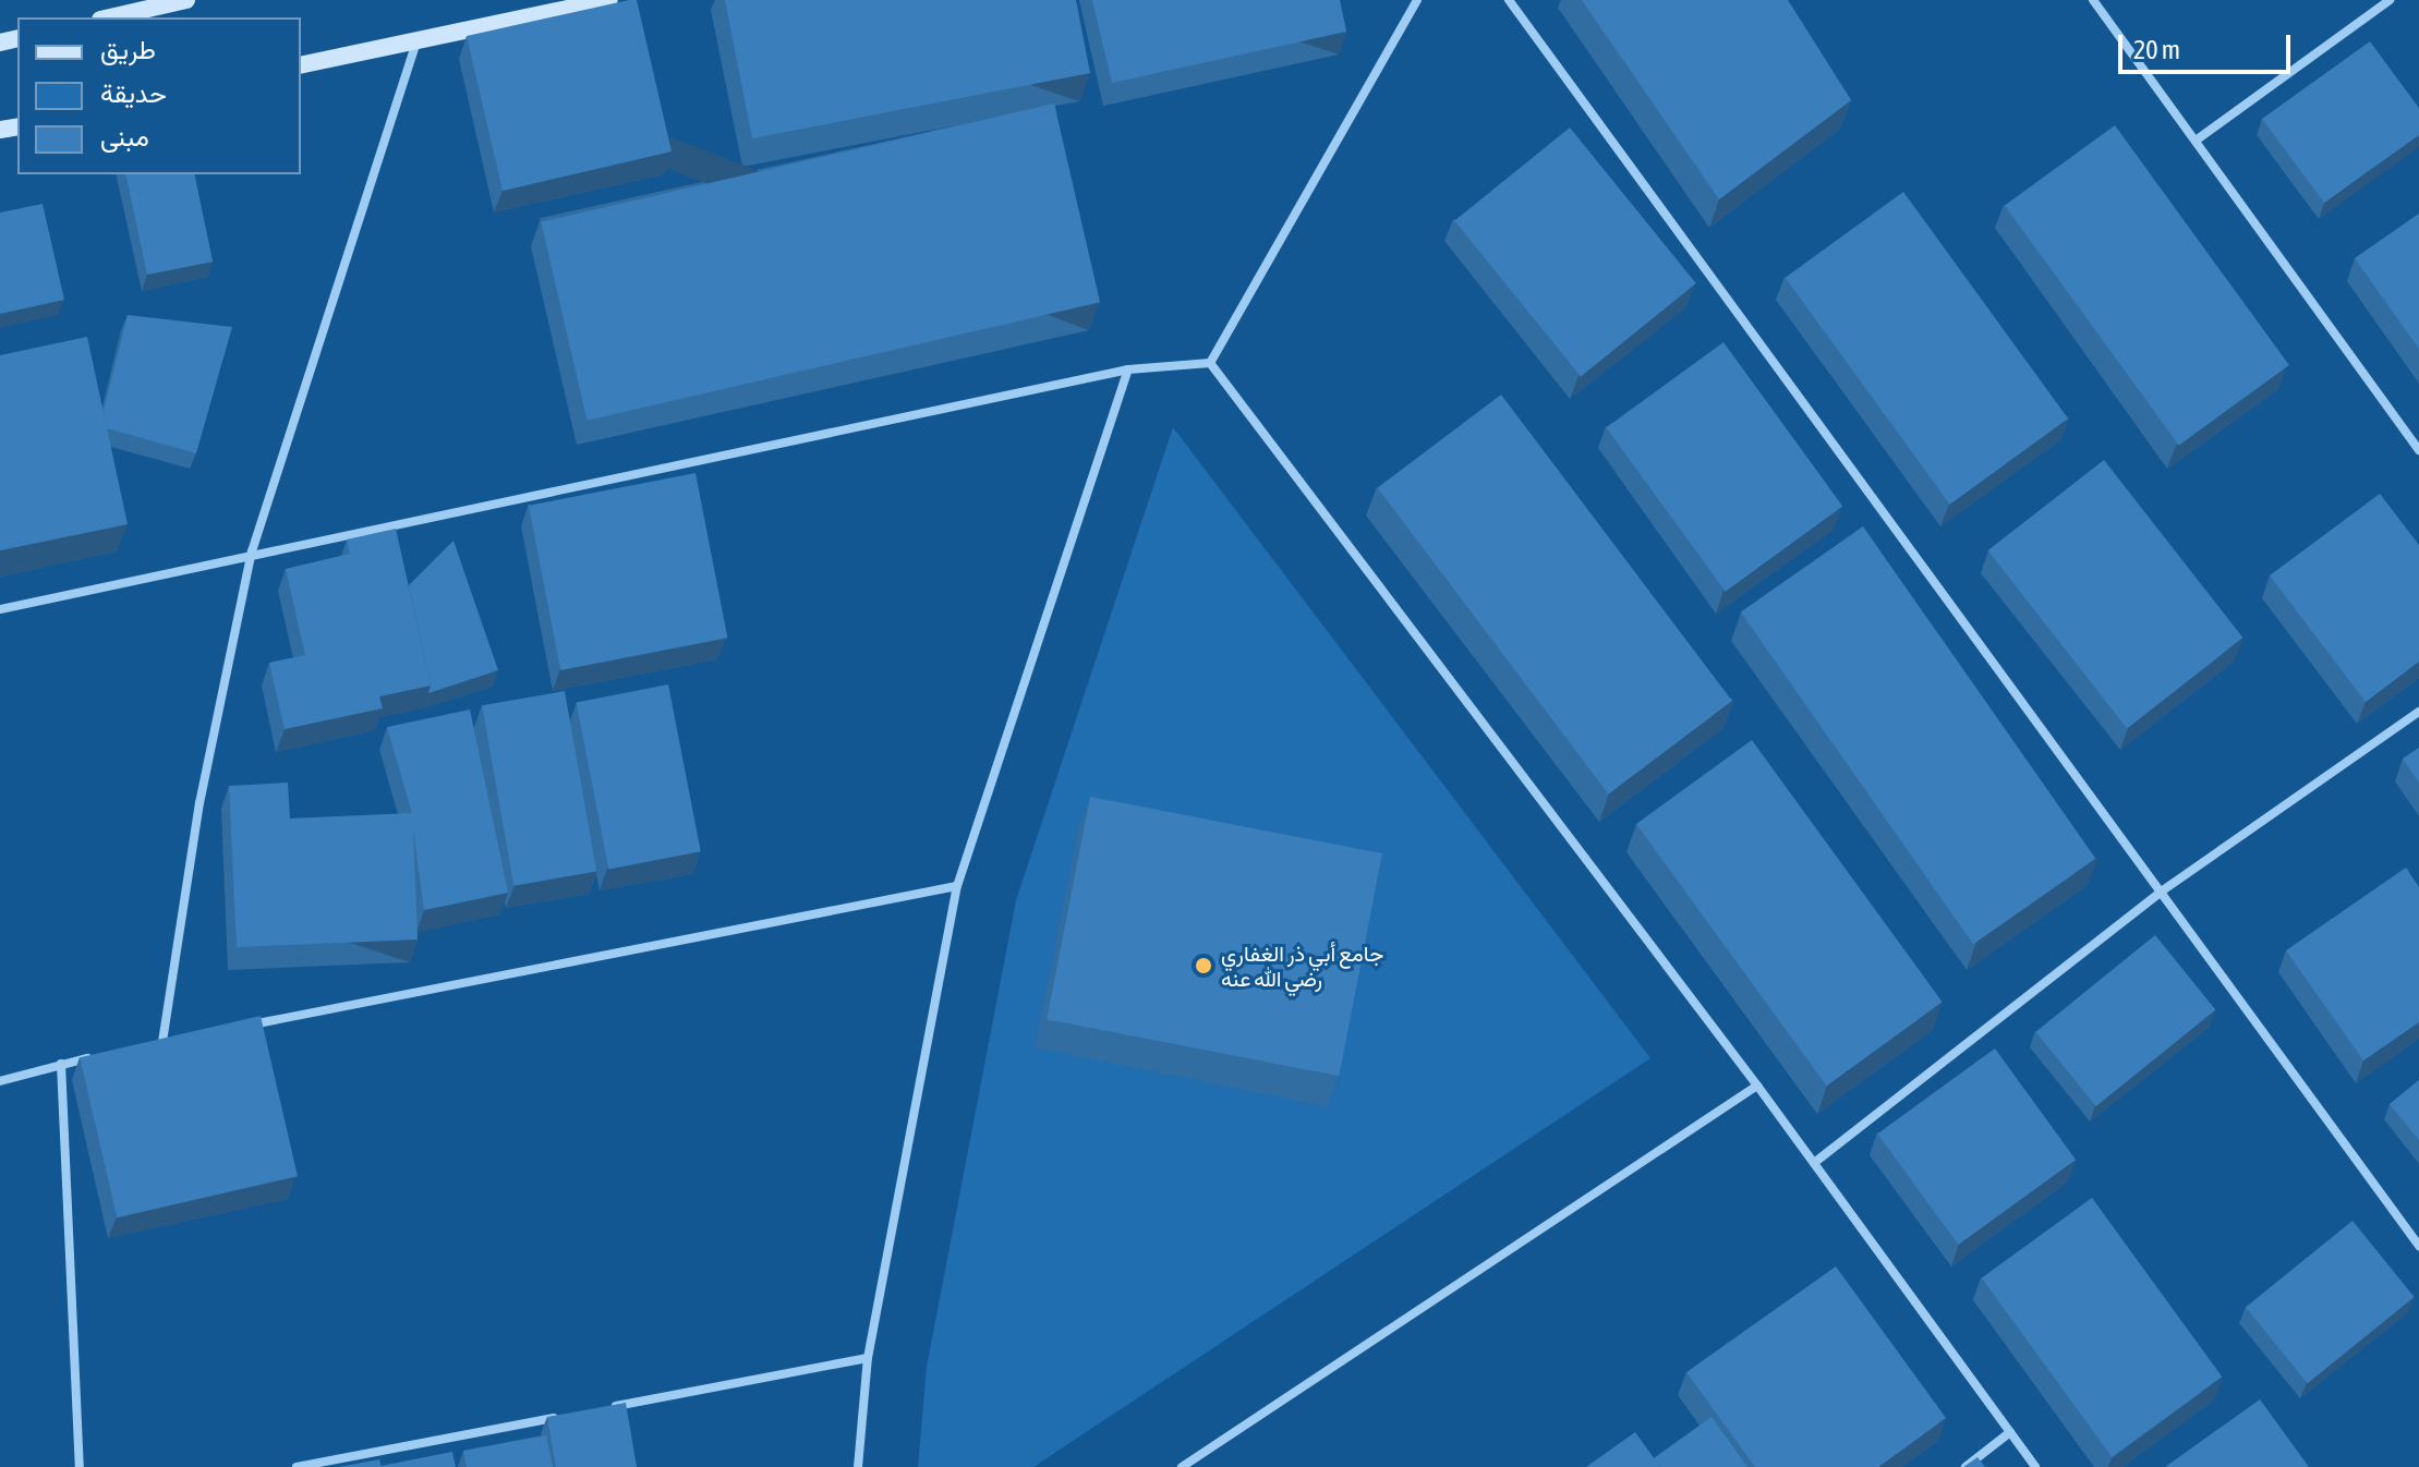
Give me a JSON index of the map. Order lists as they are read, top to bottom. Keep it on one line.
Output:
{"places":["جامع أبي ذر الغفاري رضي الله عنه"],"legend":["طريق","حديقة","مبنى"],"scale_bar":"20 m"}
